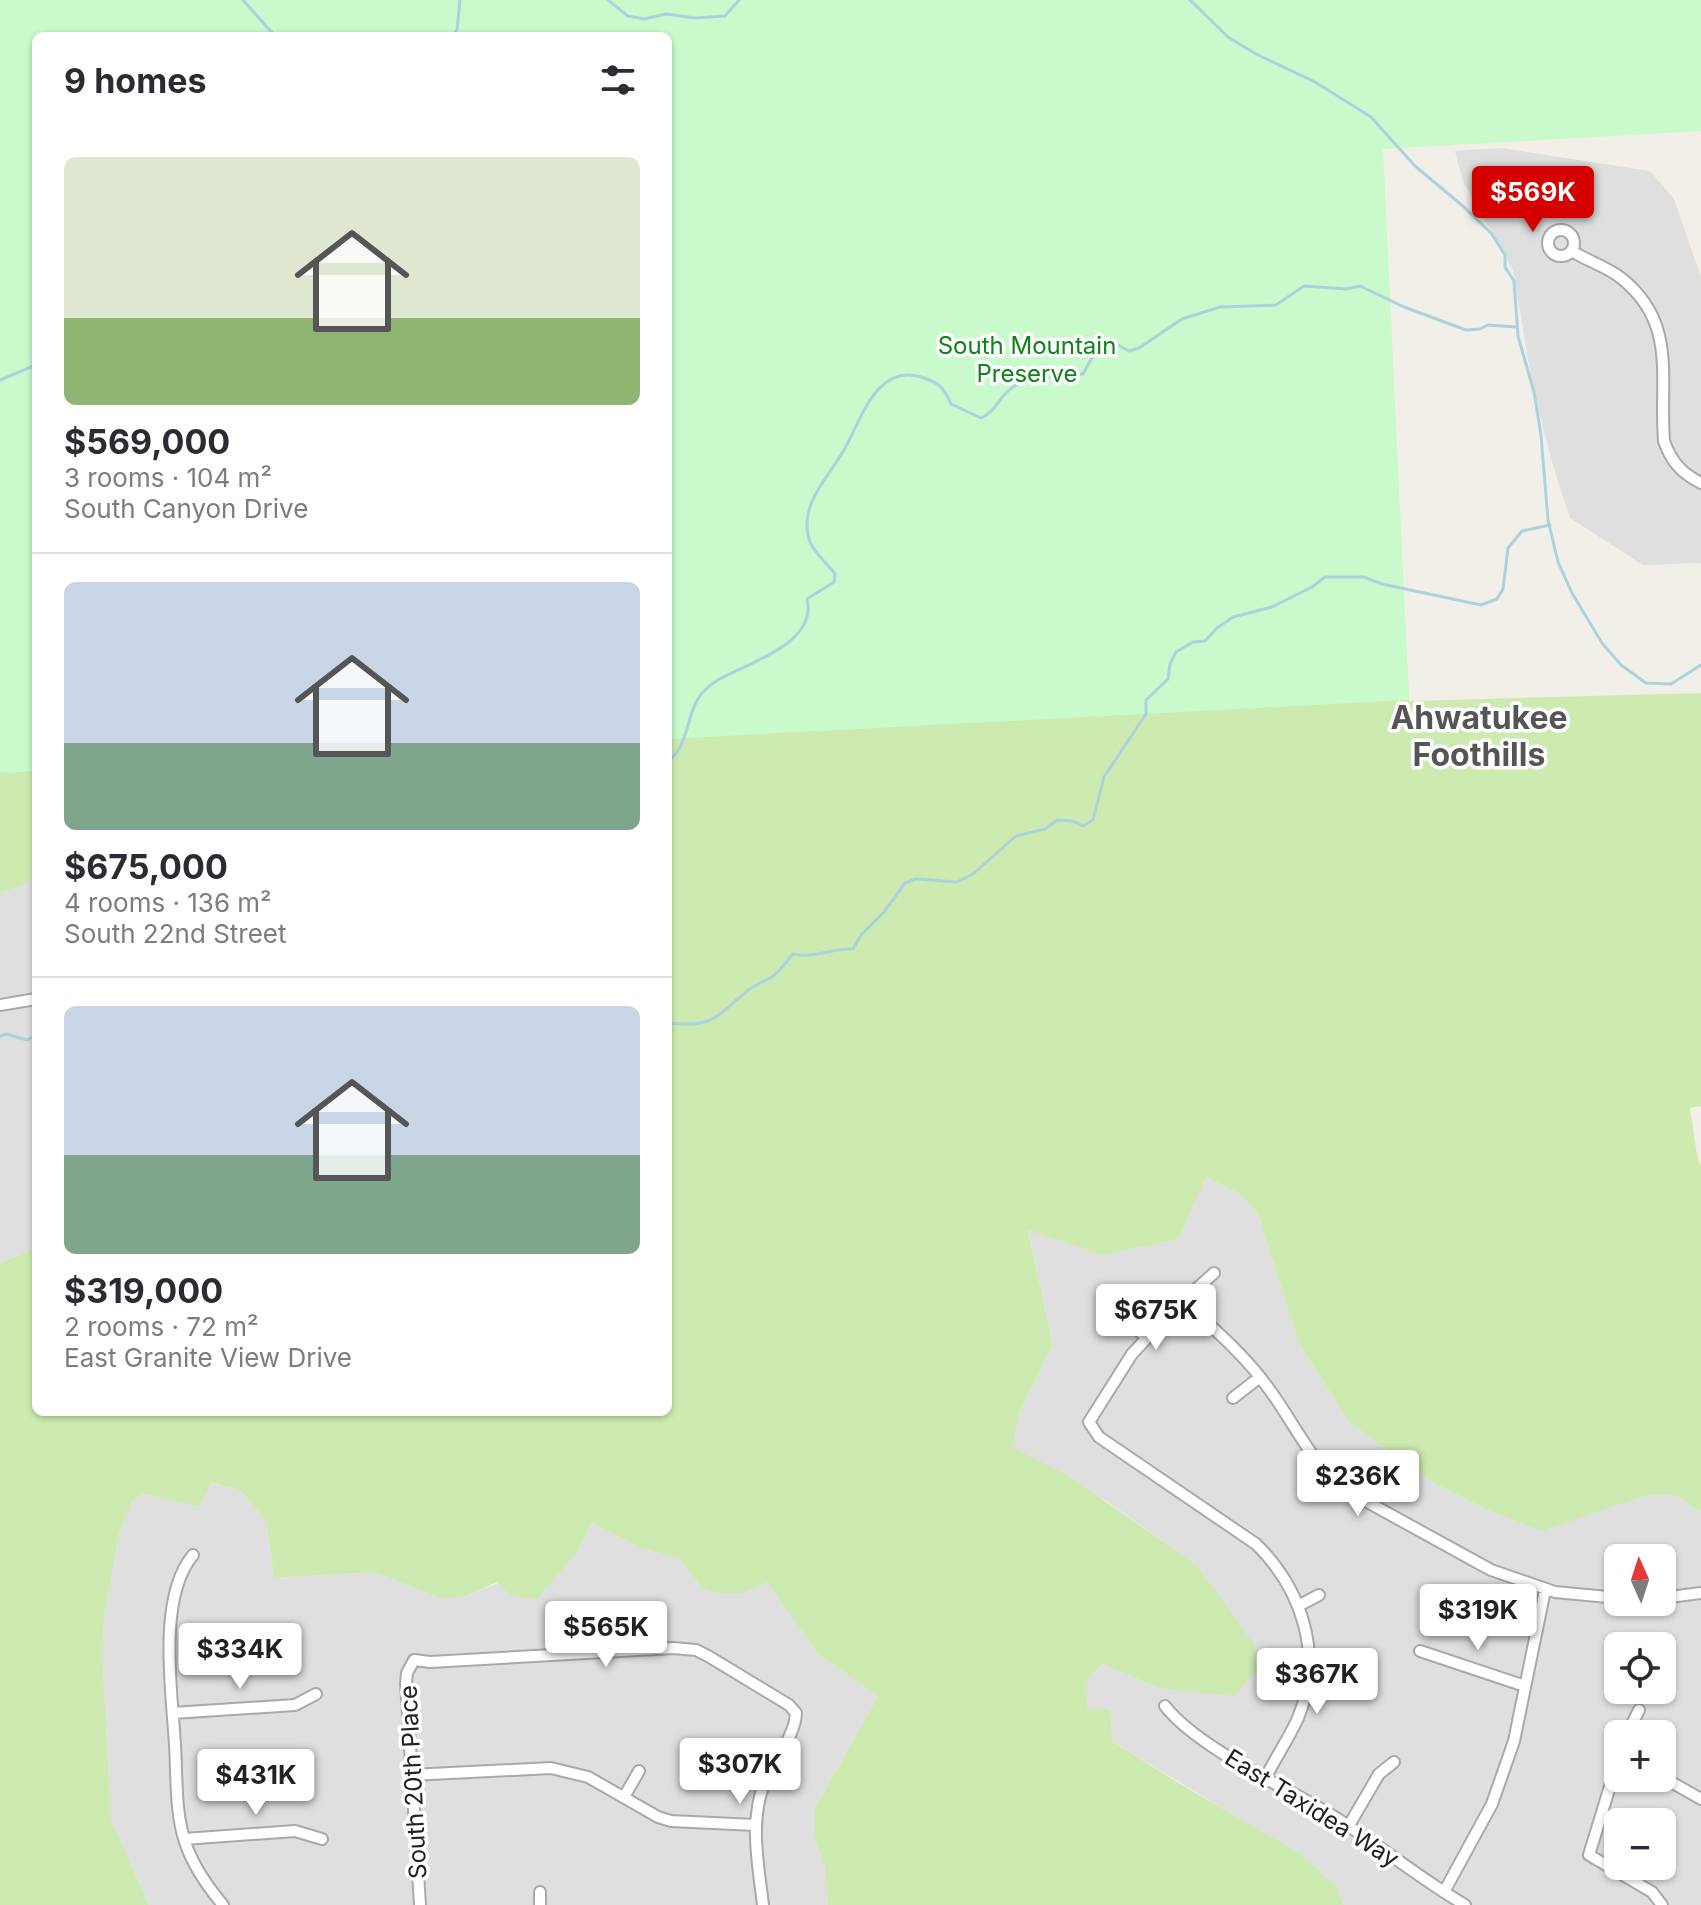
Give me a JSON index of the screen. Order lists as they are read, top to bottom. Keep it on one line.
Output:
{"streets":{"street":["South 20th Place","East Taxidea Way"]},"districts":["Ahwatukee Foothills"],"parks":["South Mountain Preserve"],"north":"top","page":{"heading":"9 homes","list":[{"name":"$569,000","note":"3 rooms · 104 m² · South Canyon Drive"},{"name":"$675,000","note":"4 rooms · 136 m² · South 22nd Street"},{"name":"$319,000","note":"2 rooms · 72 m² · East Granite View Drive"}],"price":["$569K","$675K","$236K","$319K","$565K","$334K","$367K","$307K","$431K"],"map_buttons":["+","−"]}}
